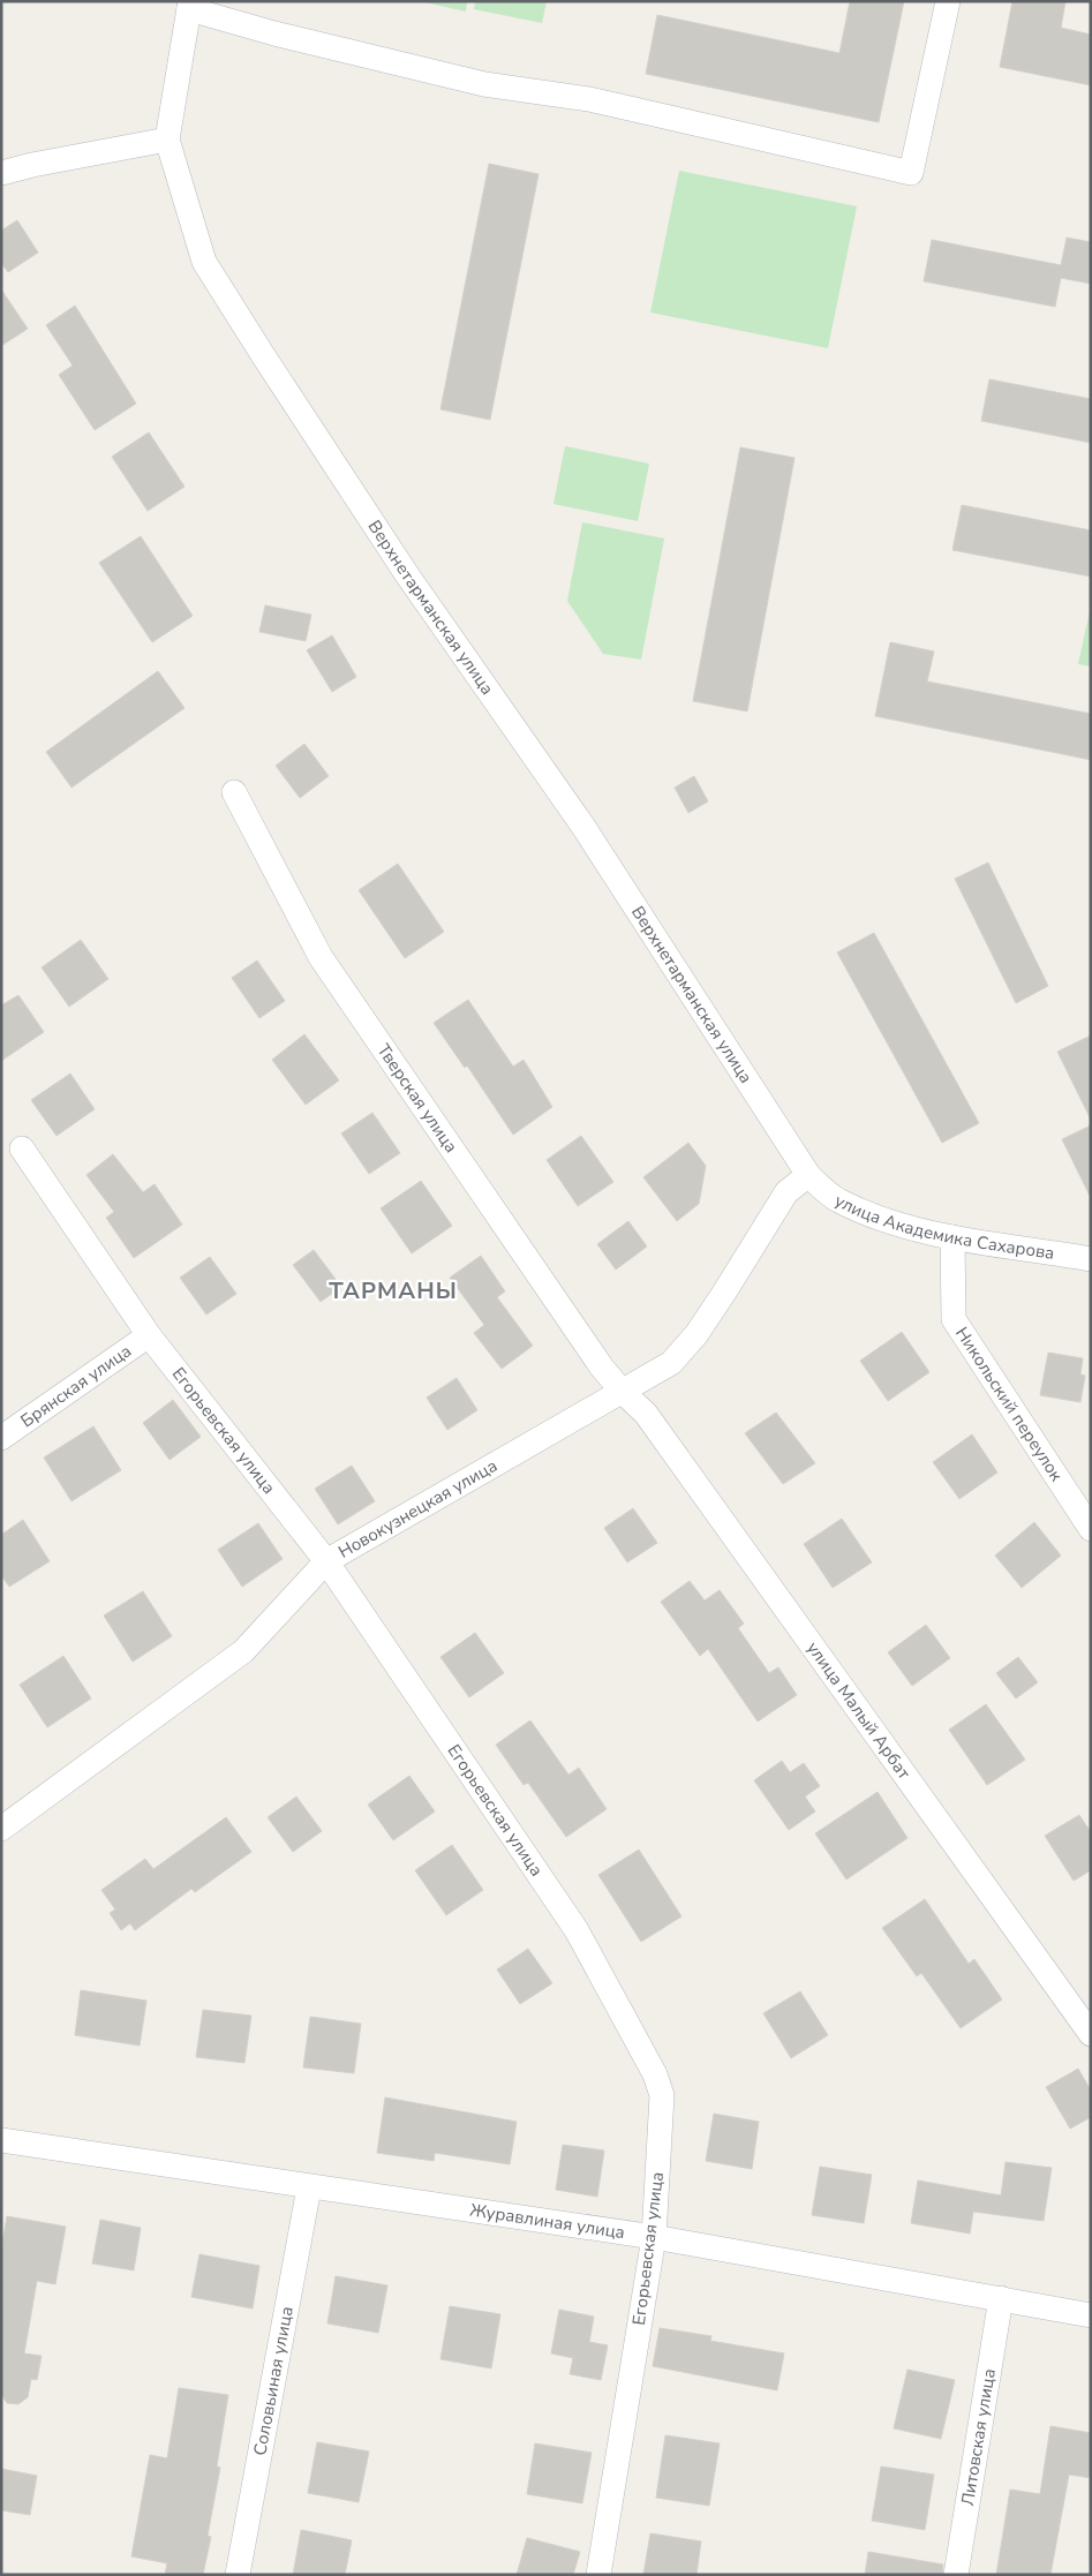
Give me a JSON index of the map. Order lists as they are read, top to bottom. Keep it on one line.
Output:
{"streets":{"street":["Верхнетарманская улица","Тверская улица","улица Академика Сахарова","Брянская улица","Никольский переулок","Егорьевская улица","Новокузнецкая улица","улица Малый Арбат","Журавлиная улица","Соловьиная улица","Литовская улица"]},"crossings":[["Верхнетарманская улица","улица Академика Сахарова"],["Верхнетарманская улица","Новокузнецкая улица"],["Тверская улица","Новокузнецкая улица"],["Тверская улица","улица Малый Арбат"],["улица Академика Сахарова","Никольский переулок"],["улица Академика Сахарова","Новокузнецкая улица"],["Брянская улица","Егорьевская улица"],["Егорьевская улица","Новокузнецкая улица"],["Егорьевская улица","Журавлиная улица"],["Новокузнецкая улица","улица Малый Арбат"],["Журавлиная улица","Соловьиная улица"],["Журавлиная улица","Литовская улица"]],"districts":["ТАРМАНЫ"]}
